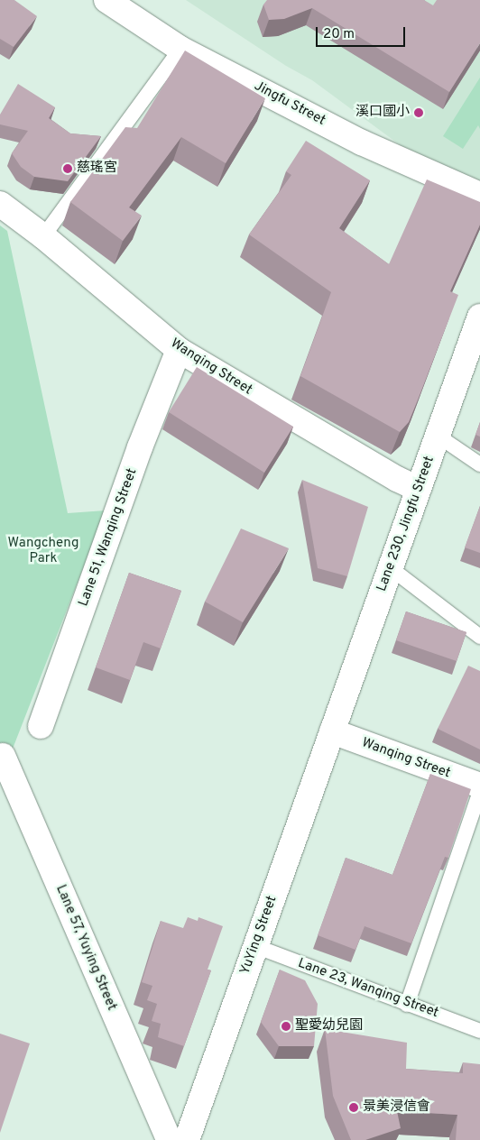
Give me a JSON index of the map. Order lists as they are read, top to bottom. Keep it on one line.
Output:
{"streets":{"street":["Jingfu Street","Wanqing Street","Lane 230, Jingfu Street","Lane 51, Wanqing Street","YuYing Street","Lane 57, Yuying Street"],"lane":["Lane 23, Wanqing Street"]},"crossings":[["Wanqing Street","Lane 230, Jingfu Street"],["Wanqing Street","Lane 51, Wanqing Street"],["Wanqing Street","YuYing Street"],["Lane 230, Jingfu Street","YuYing Street"],["YuYing Street","Lane 23, Wanqing Street"]],"parks":["Wangcheng Park"],"places":["溪口國小","慈瑤宮","聖愛幼兒園","景美浸信會"],"scale_bar":"20 m"}
